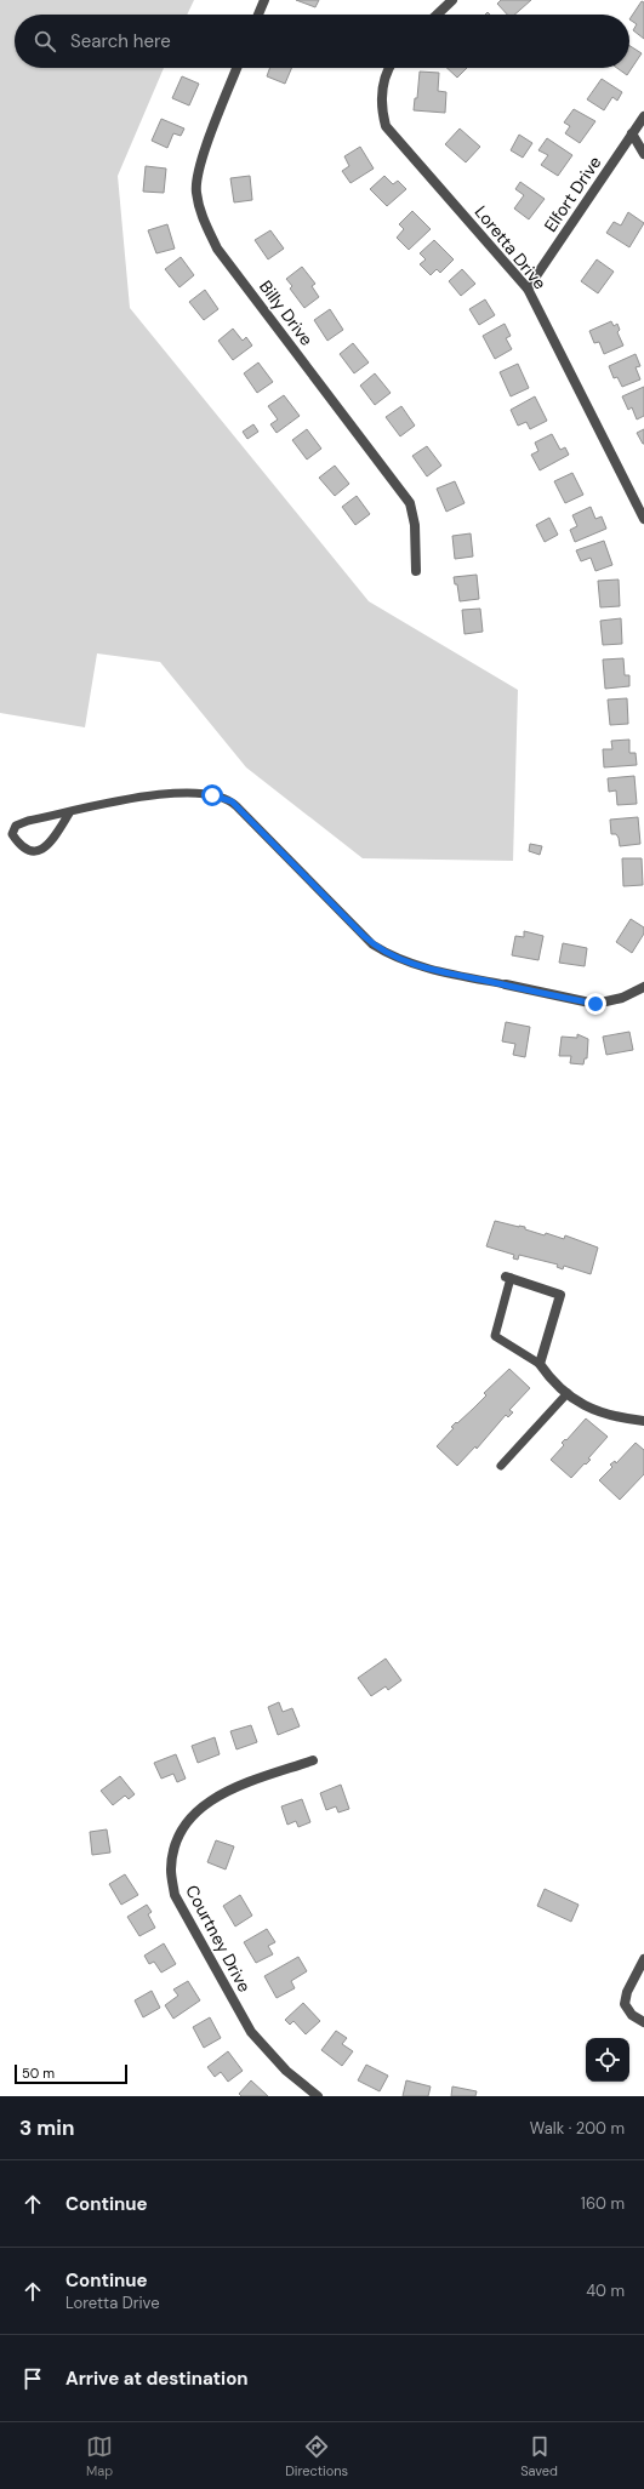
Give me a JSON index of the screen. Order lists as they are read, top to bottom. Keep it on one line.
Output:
{"streets":{"street":["Elfort Drive","Loretta Drive","Billy Drive","Courtney Drive"]},"crossings":[["Elfort Drive","Loretta Drive"]],"scale_bar":"50 m","page":{"search":"Search here","scale":"50 m","heading":["3 min","Walk · 200 m"],"list":[["Continue","160 m"],["Continue","Loretta Drive","40 m"],"Arrive at destination"],"nav":["Map","Directions","Saved"]}}
